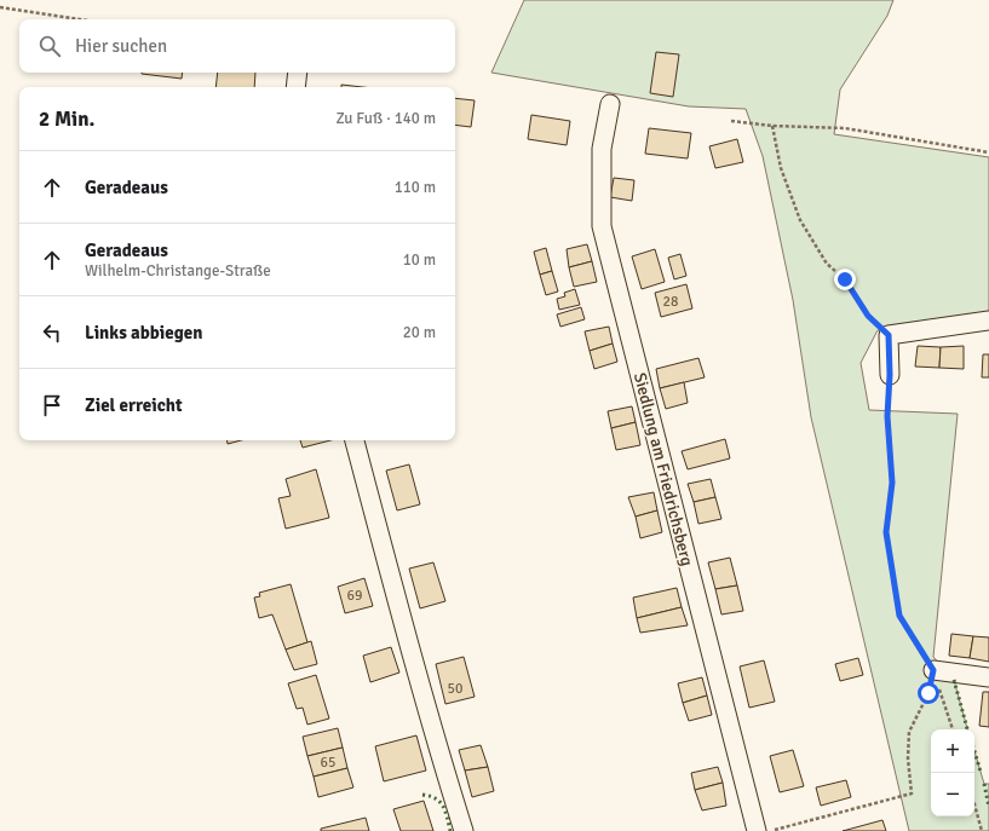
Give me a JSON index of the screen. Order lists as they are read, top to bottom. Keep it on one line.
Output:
{"streets":{"street":["Siedlung am Friedrichsberg"]},"house_numbers":["28","69","50","65"],"page":{"search":"Hier suchen","heading":["2 Min.","Zu Fuß · 140 m"],"list":[["Geradeaus","110 m"],["Geradeaus","Wilhelm-Christange-Straße","10 m"],["Links abbiegen","20 m"],"Ziel erreicht"],"map_buttons":["+","−"]}}
